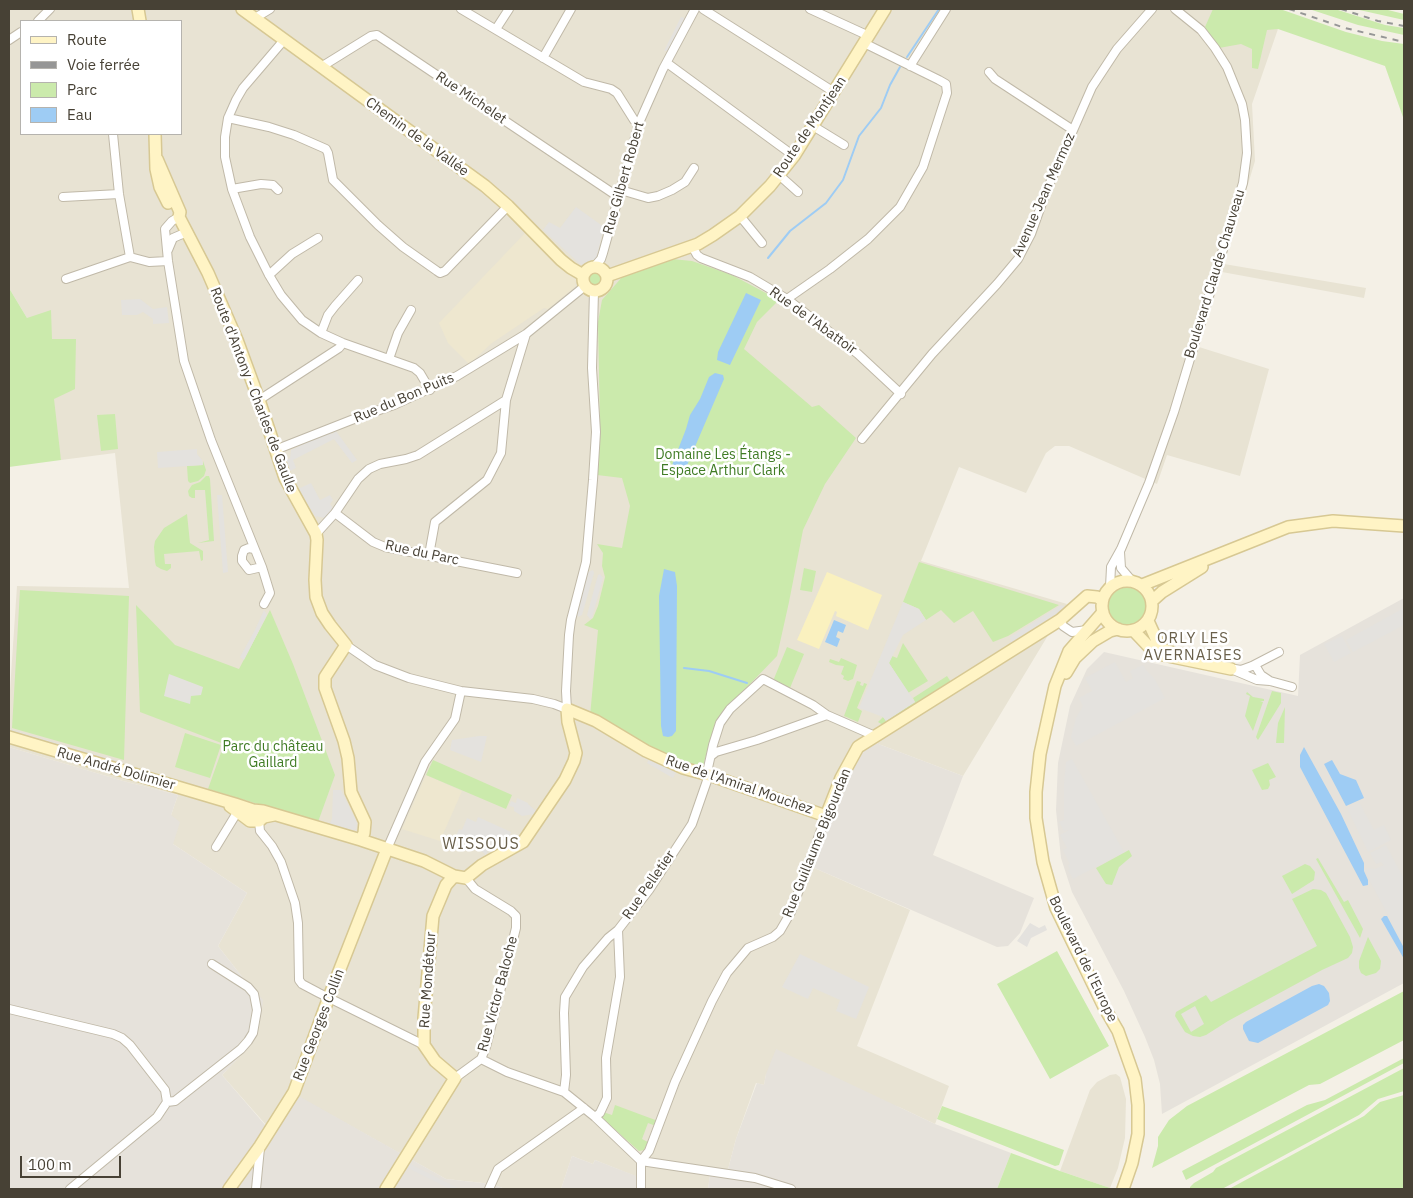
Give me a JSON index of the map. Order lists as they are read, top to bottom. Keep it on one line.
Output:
{"streets":{"street":["Rue Michelet","Route de Montjean","Chemin de la Vallée","Rue Gilbert Robert","Avenue Jean Mermoz","Boulevard Claude Chauveau","Rue de l'Abattoir","Route d'Antony - Charles de Gaulle","Rue du Bon Puits","Rue du Parc","Rue André Dolimier","Rue de l'Amiral Mouchez","Rue Guillaume Bigourdan","Rue Pelletier","Boulevard de l'Europe","Rue Mondétour","Rue Victor Baloche","Rue Georges Collin"]},"crossings":[["Rue Michelet","Chemin de la Vallée"],["Rue Michelet","Rue Gilbert Robert"],["Route de Montjean","Chemin de la Vallée"],["Route de Montjean","Rue Gilbert Robert"],["Route de Montjean","Rue de l'Abattoir"],["Route de Montjean","Rue du Bon Puits"],["Chemin de la Vallée","Rue Gilbert Robert"],["Chemin de la Vallée","Rue du Bon Puits"],["Rue Gilbert Robert","Rue du Bon Puits"],["Avenue Jean Mermoz","Rue de l'Abattoir"],["Route d'Antony - Charles de Gaulle","Rue du Bon Puits"],["Route d'Antony - Charles de Gaulle","Rue de l'Amiral Mouchez"],["Rue André Dolimier","Rue Mondétour"],["Rue André Dolimier","Rue Victor Baloche"],["Rue André Dolimier","Rue Georges Collin"],["Rue de l'Amiral Mouchez","Rue Guillaume Bigourdan"],["Rue de l'Amiral Mouchez","Rue Pelletier"],["Rue Guillaume Bigourdan","Boulevard de l'Europe"],["Rue Mondétour","Rue Victor Baloche"]],"districts":["ORLY LES AVERNAISES","WISSOUS"],"parks":["Domaine Les Étangs - Espace Arthur Clark","Parc du château Gaillard"],"legend":["Route","Voie ferrée","Parc","Eau"],"scale_bar":"100 m"}
